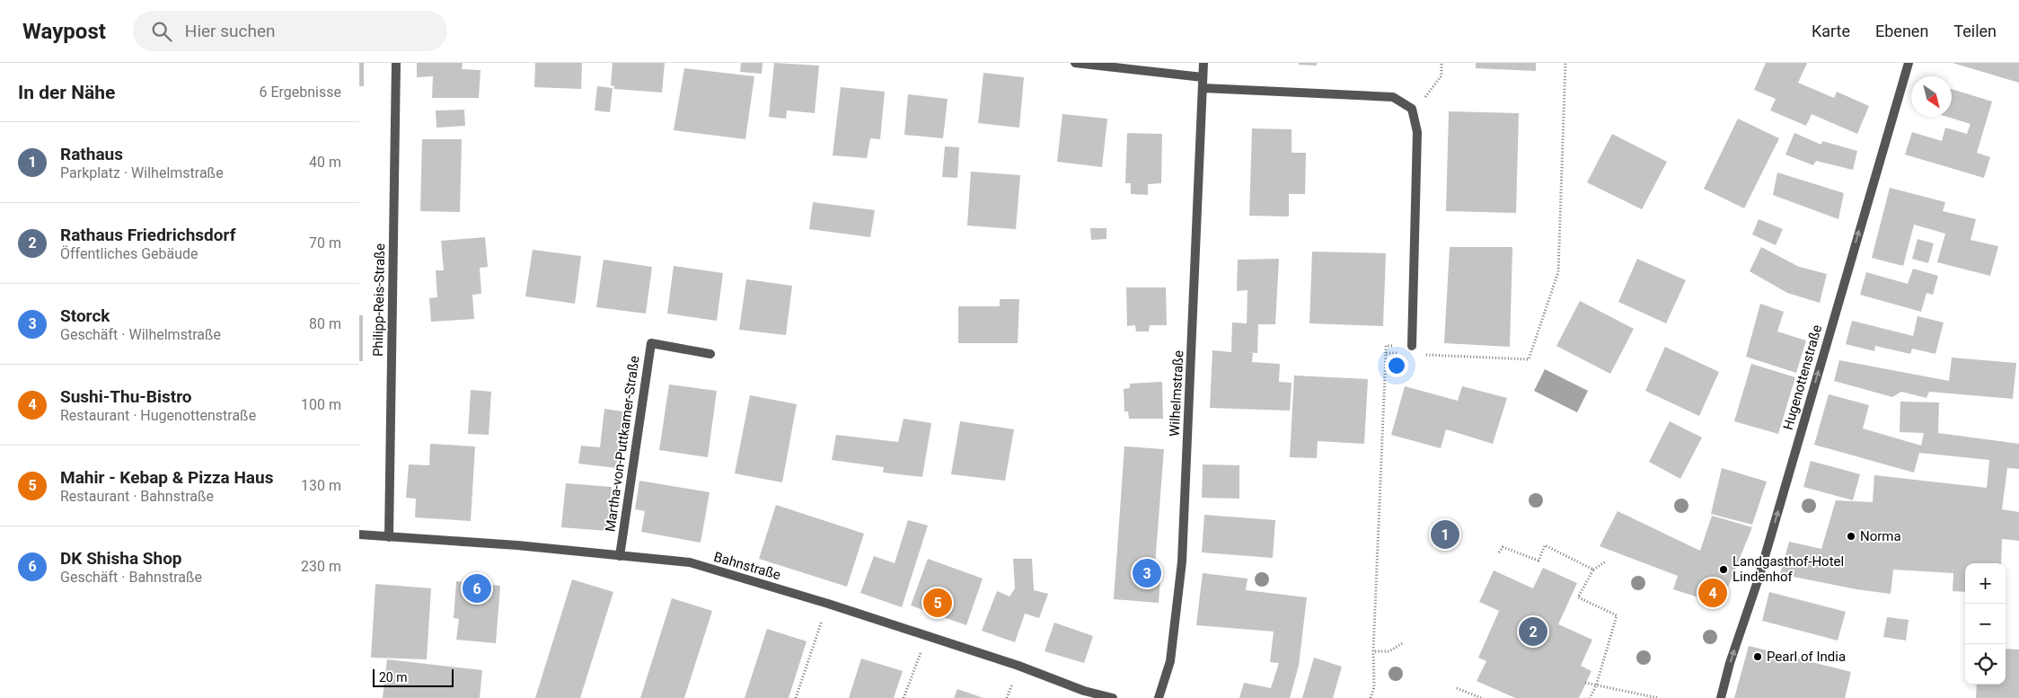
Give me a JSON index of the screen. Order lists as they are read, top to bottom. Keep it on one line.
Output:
{"streets":{"street":["Philipp-Reis-Straße","Hugenottenstraße","Wilhelmstraße","Martha-von-Puttkamer-Straße","Bahnstraße"]},"crossings":[["Philipp-Reis-Straße","Bahnstraße"],["Martha-von-Puttkamer-Straße","Bahnstraße"]],"one_way":["Hugenottenstraße"],"places":["Norma","Landgasthof-Hotel Lindenhof","Pearl of India"],"scale_bar":"20 m","north":"bottom right","page":{"header":"Waypost","search":"Hier suchen","nav":["Karte","Ebenen","Teilen"],"heading":["In der Nähe","6 Ergebnisse"],"list":[{"mark":"1","name":"Rathaus","note":"Parkplatz · Wilhelmstraße","value":"40 m"},{"mark":"2","name":"Rathaus Friedrichsdorf","note":"Öffentliches Gebäude","value":"70 m"},{"mark":"3","name":"Storck","note":"Geschäft · Wilhelmstraße","value":"80 m"},{"mark":"4","name":"Sushi-Thu-Bistro","note":"Restaurant · Hugenottenstraße","value":"100 m"},{"mark":"5","name":"Mahir - Kebap & Pizza Haus","note":"Restaurant · Bahnstraße","value":"130 m"},{"mark":"6","name":"DK Shisha Shop","note":"Geschäft · Bahnstraße","value":"230 m"}],"pins":["1","3","6","4","5","2"],"map_buttons":["+","−"],"scale":"20 m"}}
